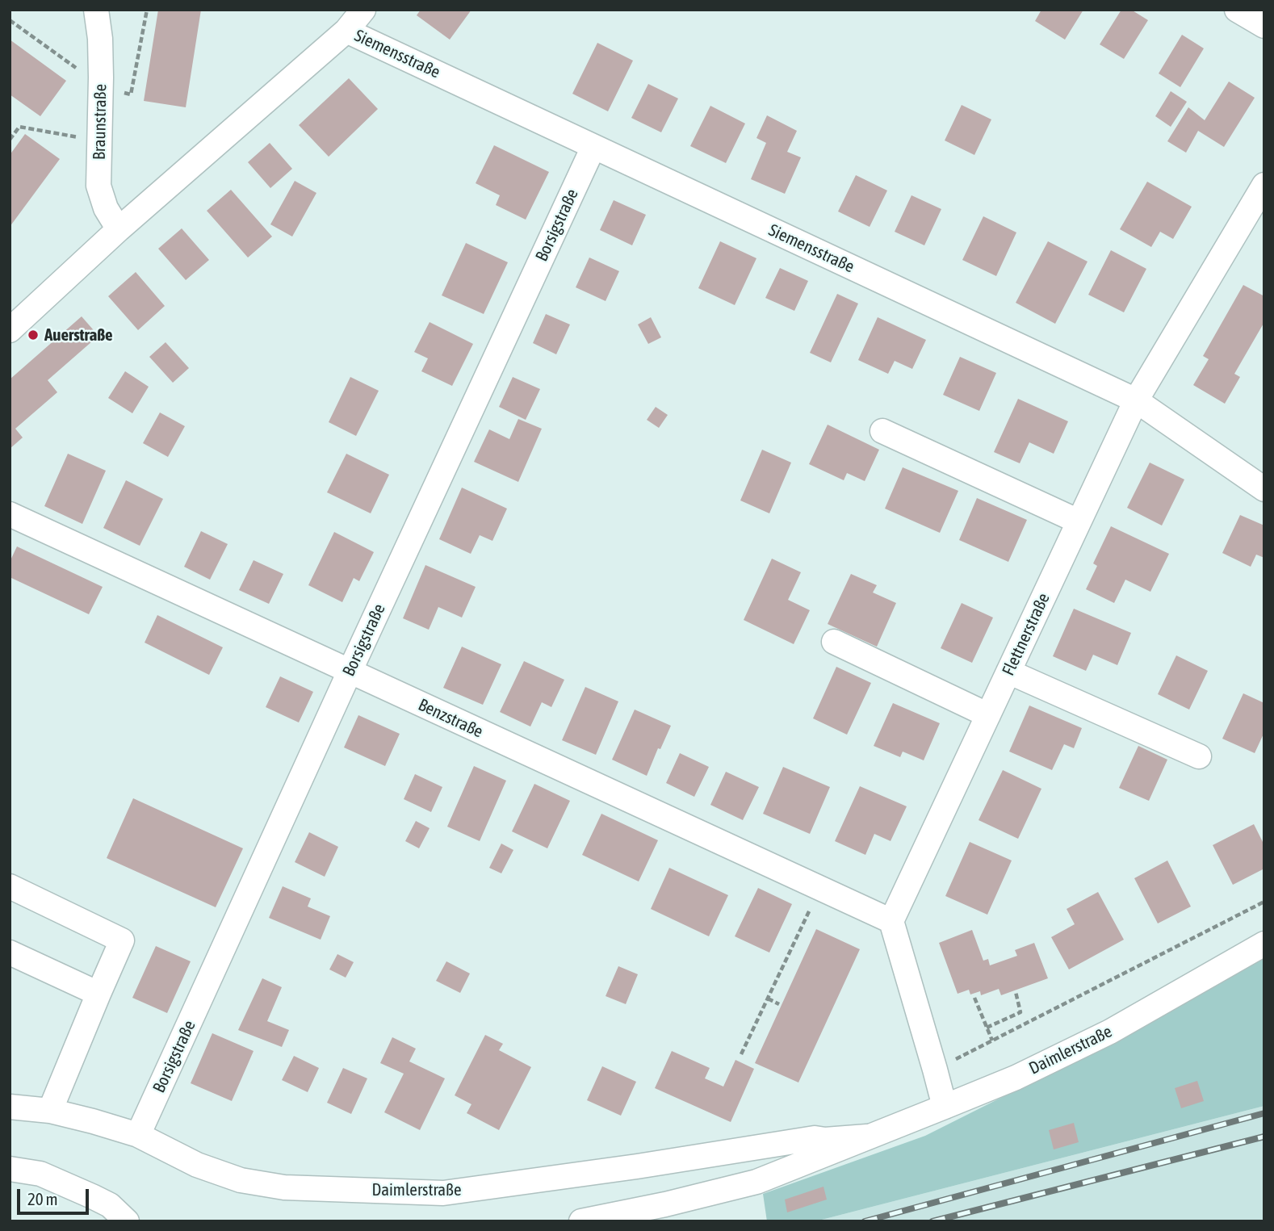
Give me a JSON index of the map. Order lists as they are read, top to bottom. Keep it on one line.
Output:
{"streets":{"street":["Siemensstraße","Braunstraße","Borsigstraße","Flettnerstraße","Benzstraße","Daimlerstraße"]},"crossings":[["Siemensstraße","Borsigstraße"],["Siemensstraße","Flettnerstraße"],["Borsigstraße","Benzstraße"],["Borsigstraße","Daimlerstraße"],["Flettnerstraße","Benzstraße"]],"places":["Auerstraße"],"scale_bar":"20 m"}
